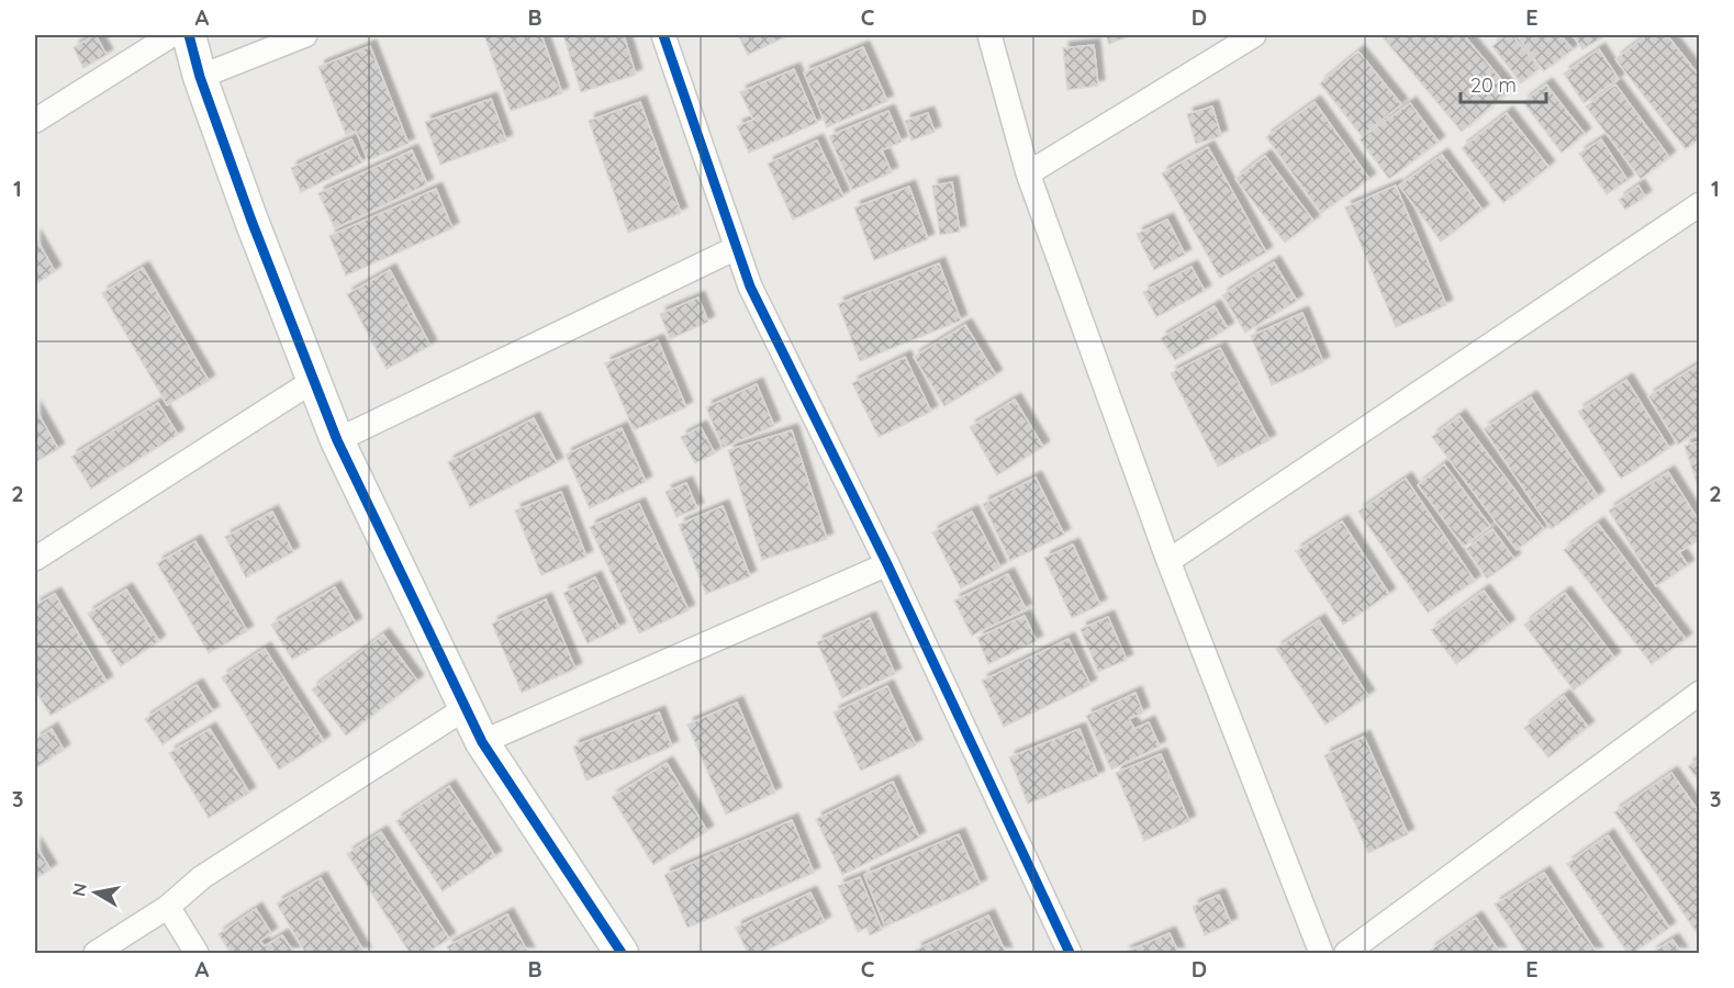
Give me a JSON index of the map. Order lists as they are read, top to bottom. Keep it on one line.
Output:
{"scale_bar":"20 m","north":"left","grid":{"columns":["A","B","C","D","E"],"rows":["1","2","3"]}}
